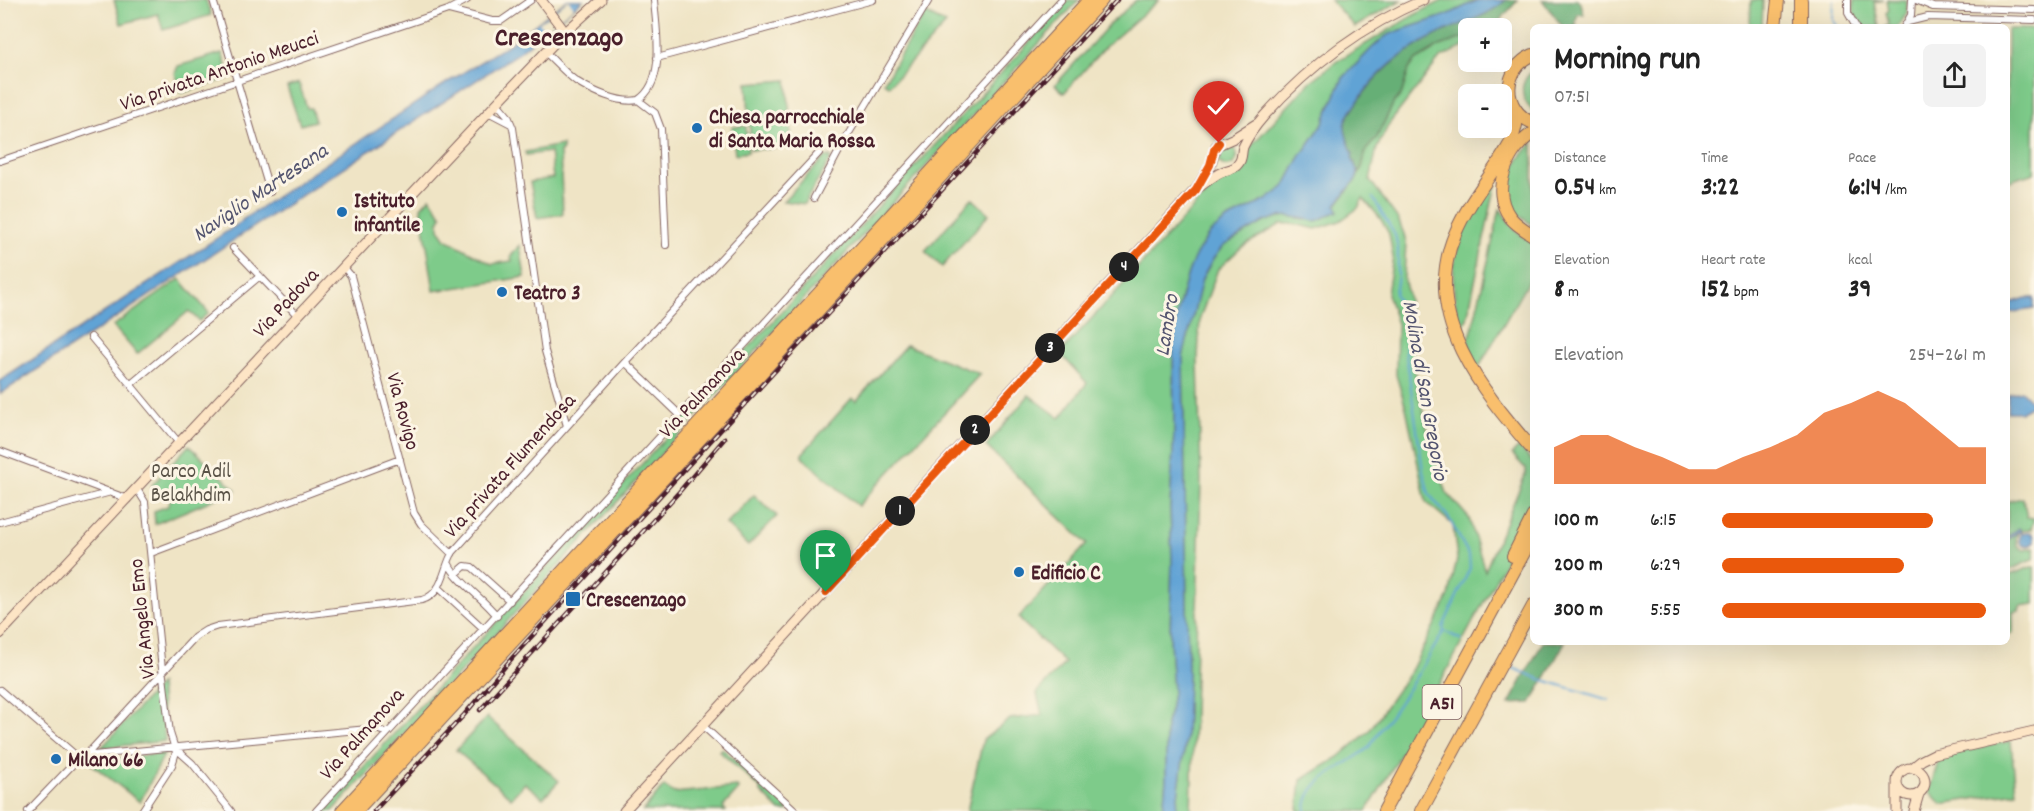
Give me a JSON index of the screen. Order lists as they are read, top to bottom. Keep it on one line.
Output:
{"streets":{"highway":["Via Palmanova","A51"],"street":["Via privata Antonio Meucci","Via Padova","Via Rovigo","Via privata Flumendosa","Via Angelo Emo"]},"crossings":[["Via Padova","Via Rovigo"],["Via Padova","Via Angelo Emo"],["Via Rovigo","Via privata Flumendosa"]],"districts":["Crescenzago"],"water":["Naviglio Martesana","Lambro","Molina di San Gregorio"],"parks":["Parco Adil Belakhdim"],"places":{"other":["Chiesa parrocchiale di Santa Maria Rossa","Istituto infantile","Teatro 3","Edificio C","Milano 66"],"transit":["Crescenzago"]},"page":{"map_buttons":["+","−"],"heading":["Morning run","07:51"],"stats":[["Distance","0.54 km"],["Time","3:22"],["Pace","6:14 /km"],["Elevation","8 m"],["Heart rate","152 bpm"],["kcal","39"]],"pins":["4","3","2","1"],"chart":["Elevation","254–261 m"],"list":[{"name":"100 m","note":"6:15"},{"name":"200 m","note":"6:29"},{"name":"300 m","note":"5:55"}]}}
